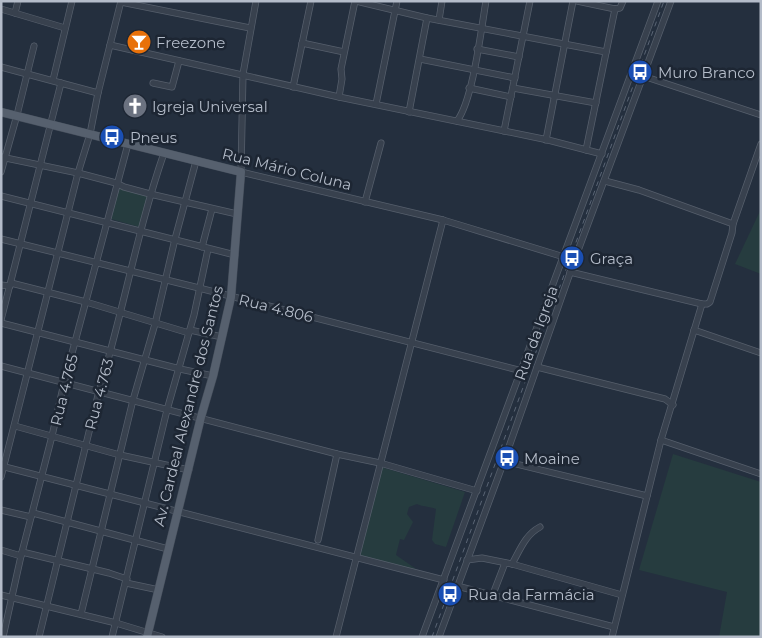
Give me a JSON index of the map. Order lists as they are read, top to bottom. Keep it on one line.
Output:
{"streets":{"main road":["Rua Mário Coluna","Av. Cardeal Alexandre dos Santos"],"street":["Rua 4.806","Rua da Igreja","Rua 4.765","Rua 4.763"]},"crossings":[["Rua Mário Coluna","Rua da Igreja"],["Rua Mário Coluna","Rua 4.765"],["Rua Mário Coluna","Rua 4.763"],["Rua Mário Coluna","Av. Cardeal Alexandre dos Santos"],["Rua 4.806","Rua da Igreja"],["Rua 4.806","Rua 4.765"],["Rua 4.806","Rua 4.763"],["Rua 4.806","Av. Cardeal Alexandre dos Santos"]],"places":{"bar":["Freezone"],"bus stop":["Muro Branco","Pneus","Graça","Moaine","Rua da Farmácia"],"church":["Igreja Universal"]}}
